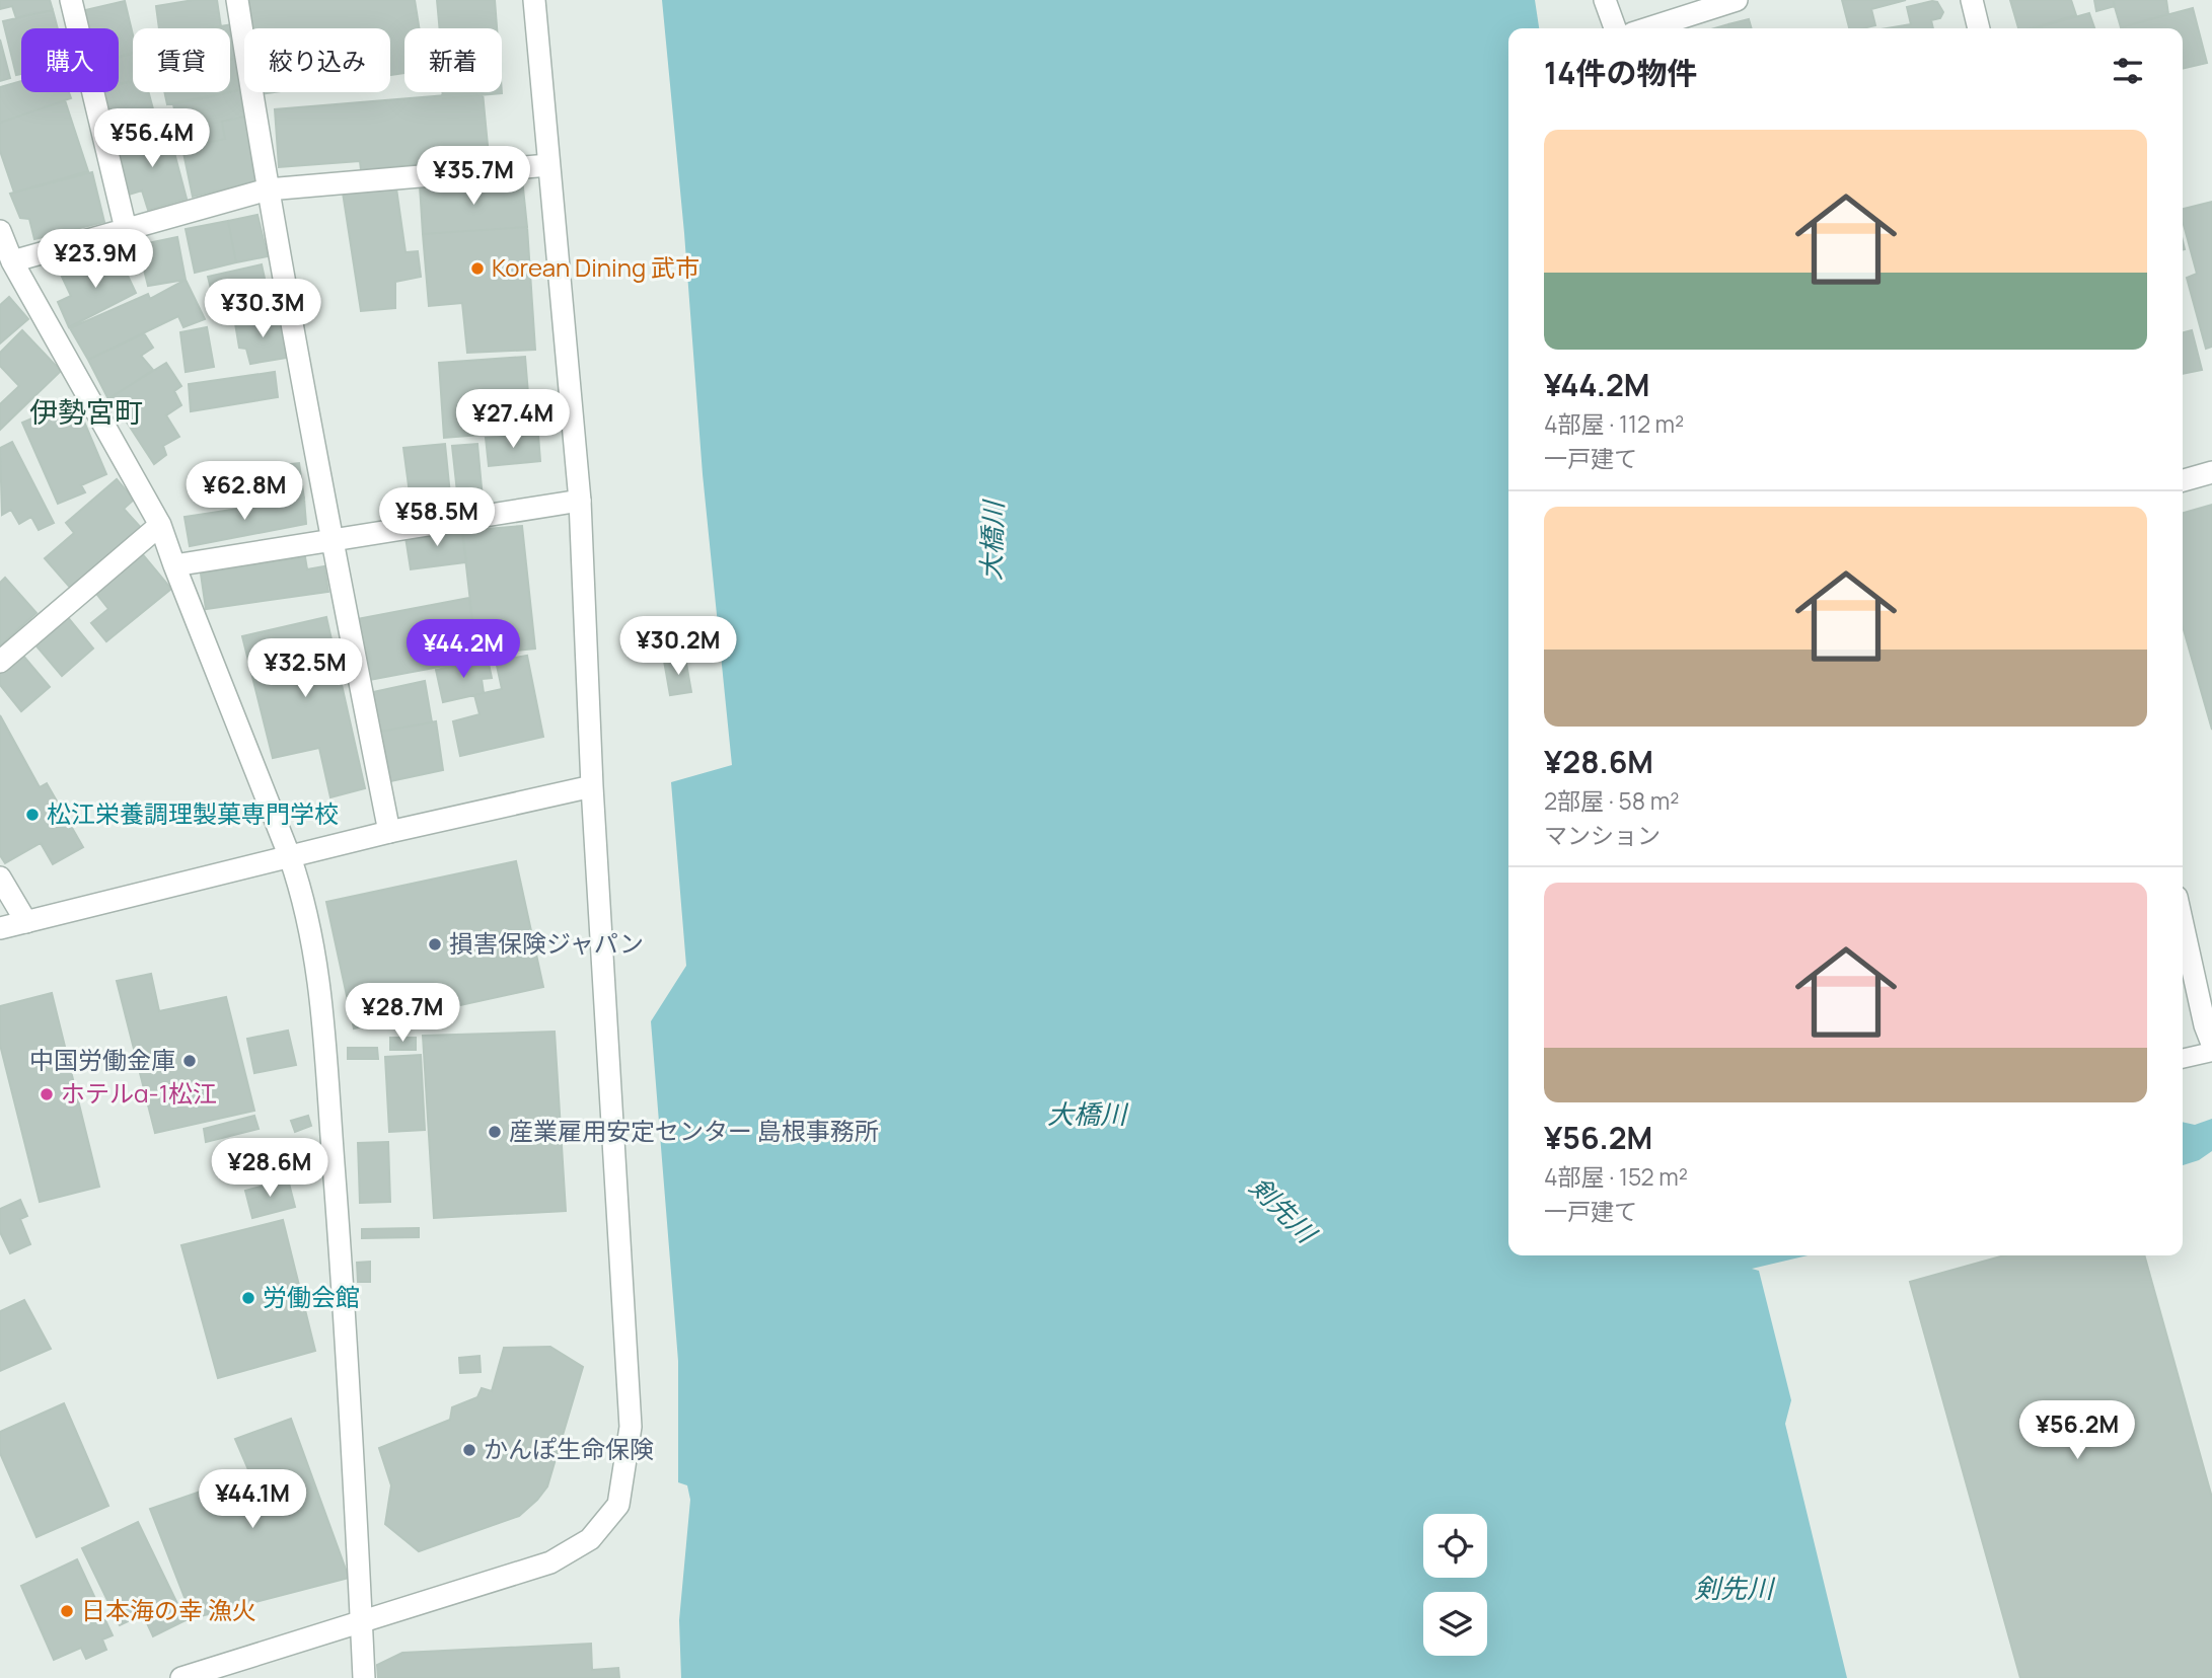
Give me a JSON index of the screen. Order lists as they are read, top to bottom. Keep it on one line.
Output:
{"districts":["伊勢宮町"],"water":["大橋川","剣先川"],"places":["Korean Dining 武市","松江栄養調理製菓専門学校","損害保険ジャパン","中国労働金庫","ホテルα-1松江","産業雇用安定センター 島根事務所","労働会館","かんぽ生命保険","日本海の幸 漁火"],"page":{"chip":["購入","賃貸","絞り込み","新着"],"heading":"14件の物件","price":["¥56.4M","¥35.7M","¥23.9M","¥30.3M","¥27.4M","¥62.8M","¥58.5M","¥30.2M","¥44.2M","¥32.5M","¥28.7M","¥28.6M","¥56.2M","¥44.1M"],"list":[{"name":"¥44.2M","note":"4部屋 · 112 m² · 一戸建て"},{"name":"¥28.6M","note":"2部屋 · 58 m² · マンション"},{"name":"¥56.2M","note":"4部屋 · 152 m² · 一戸建て"}]}}
